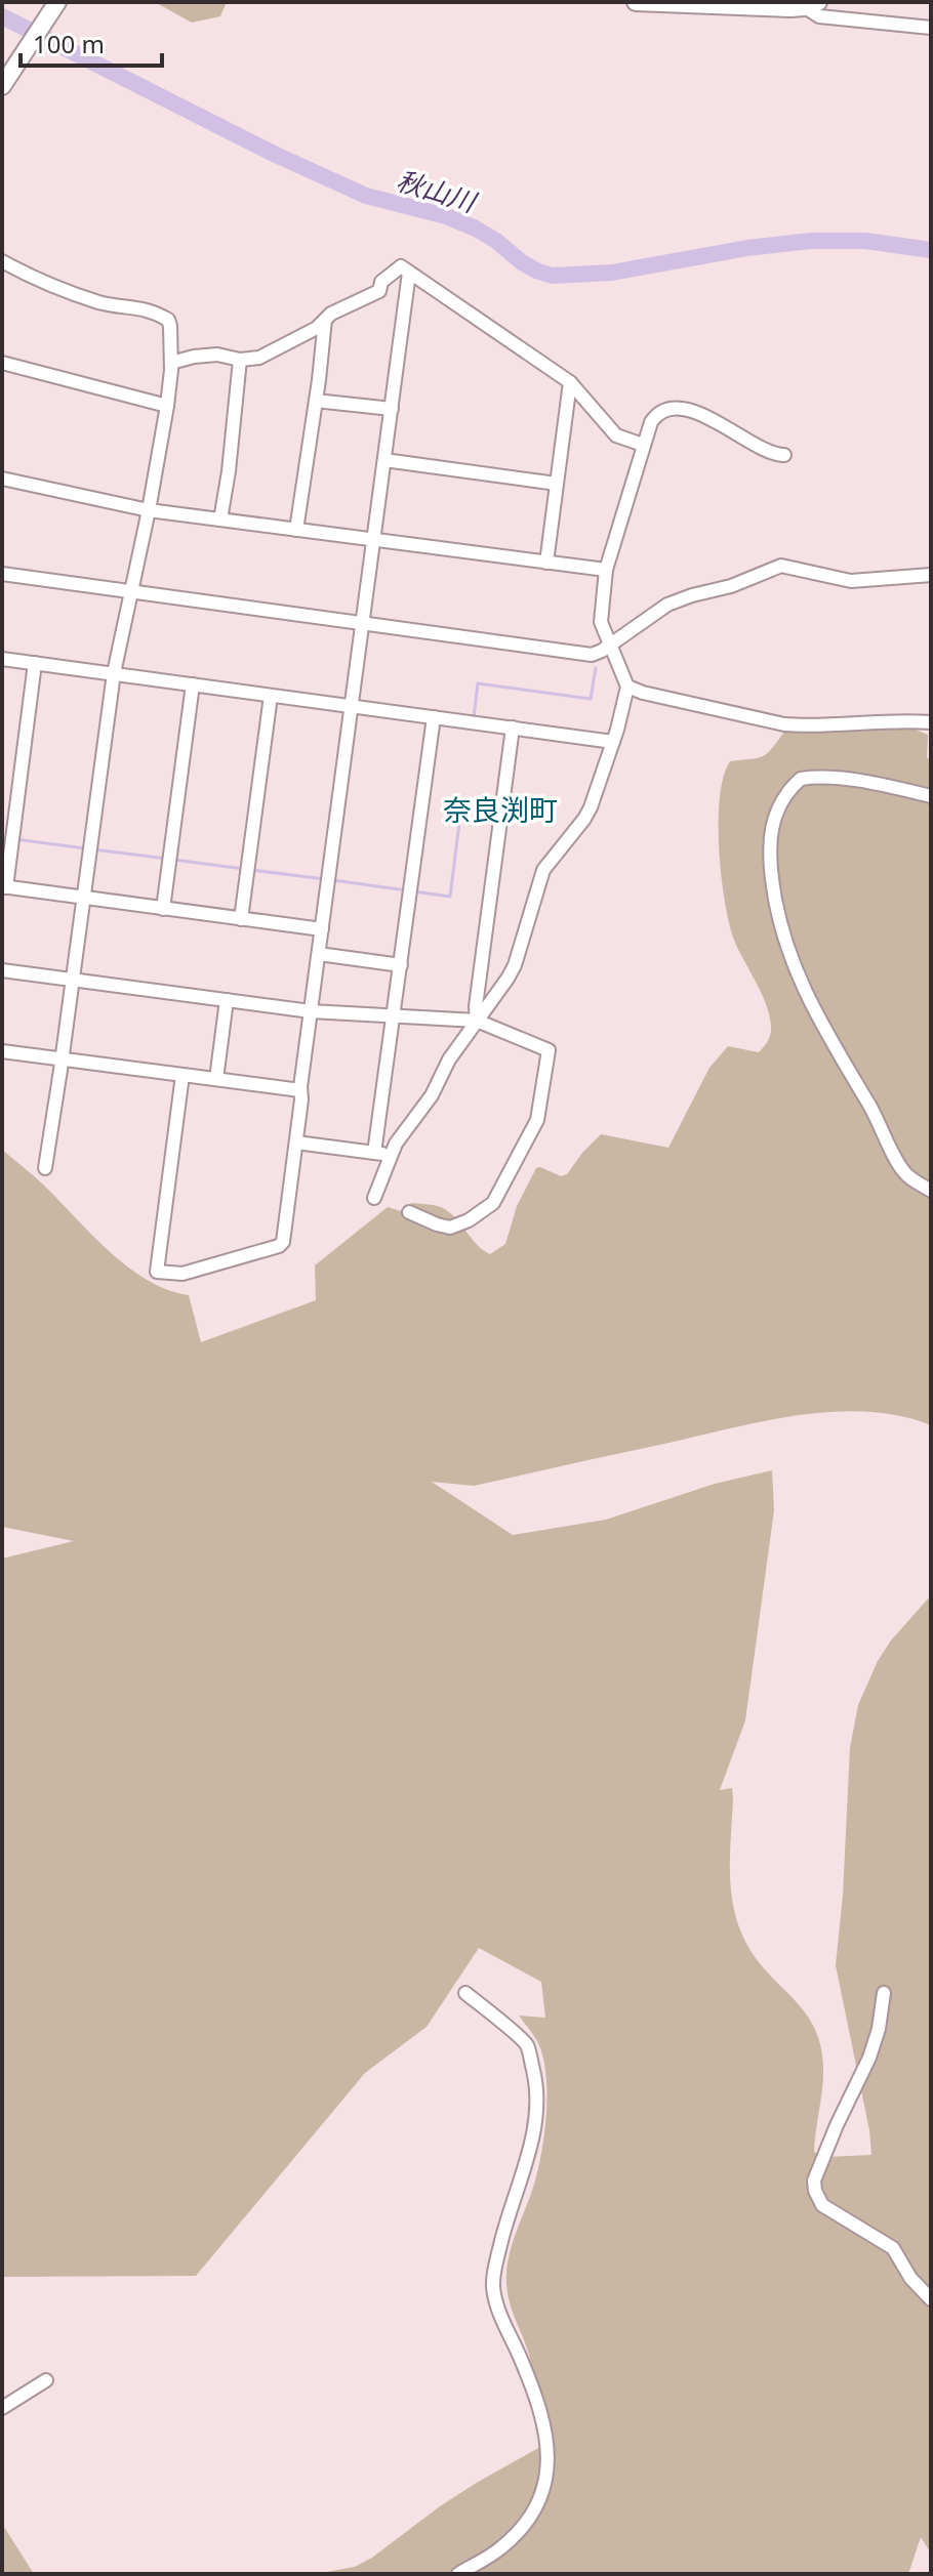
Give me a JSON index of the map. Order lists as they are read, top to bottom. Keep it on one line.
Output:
{"districts":["奈良渕町"],"water":["秋山川"],"scale_bar":"100 m"}
